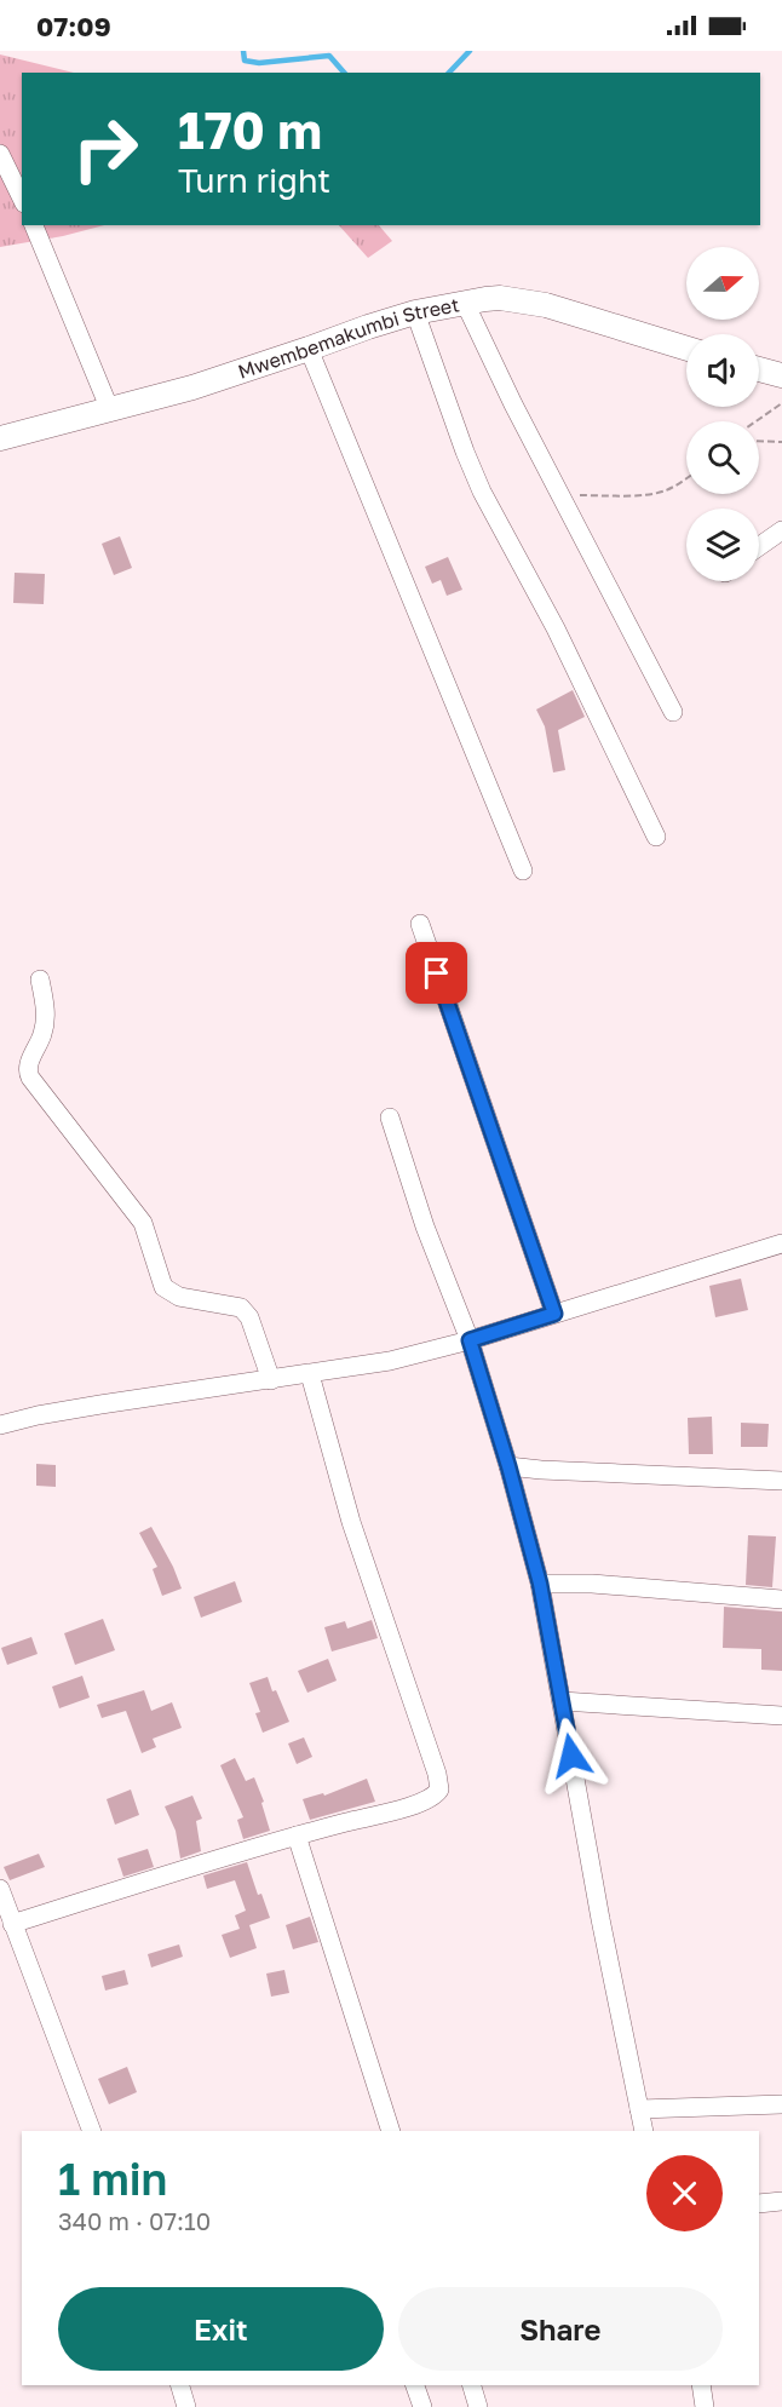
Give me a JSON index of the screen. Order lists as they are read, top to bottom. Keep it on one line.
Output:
{"streets":{"street":["Mwembemakumbi Street"]},"north":"right","page":{"status":"07:09","turn":["170 m","Turn right"],"heading":["1 min","340 m · 07:10"],"buttons":["Exit","Share"]}}
